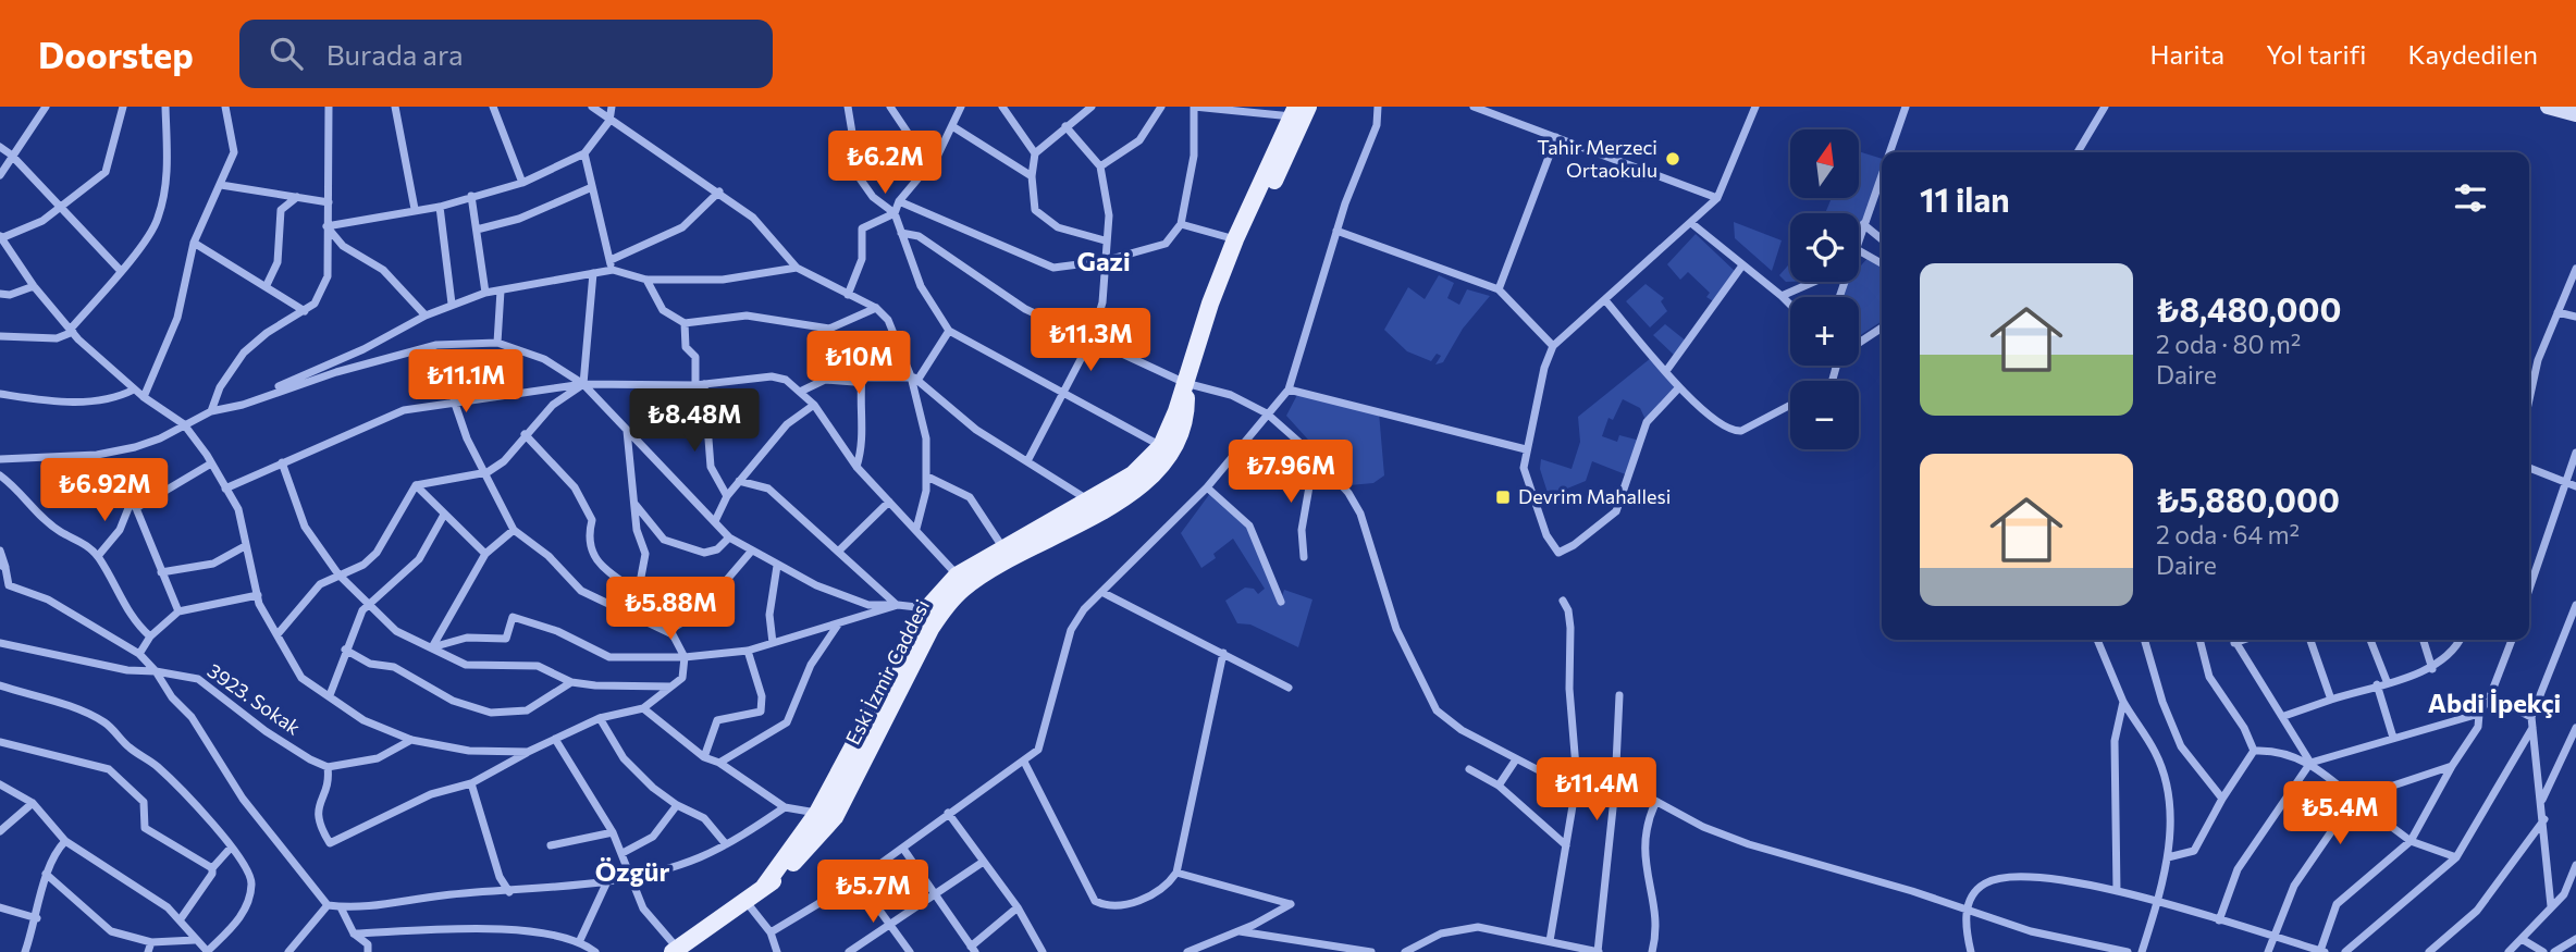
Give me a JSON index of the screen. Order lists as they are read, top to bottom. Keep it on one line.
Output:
{"streets":{"main road":["Eski İzmir Caddesi"],"street":["3923. Sokak"]},"districts":["Gazi","Abdi İpekçi","Özgür"],"places":{"other":["Tahir Merzeci Ortaokulu"],"transit":["Devrim Mahallesi"]},"north":"top","page":{"header":"Doorstep","search":"Burada ara","nav":["Harita","Yol tarifi","Kaydedilen"],"map_buttons":["+","−"],"price":["₺6.2M","₺11.3M","₺10M","₺11.1M","₺8.48M","₺7.96M","₺6.92M","₺5.88M","₺11.4M","₺5.4M","₺5.7M"],"heading":"11 ilan","list":[{"name":"₺8,480,000","note":"2 oda · 80 m² · Daire"},{"name":"₺5,880,000","note":"2 oda · 64 m² · Daire"}]}}
